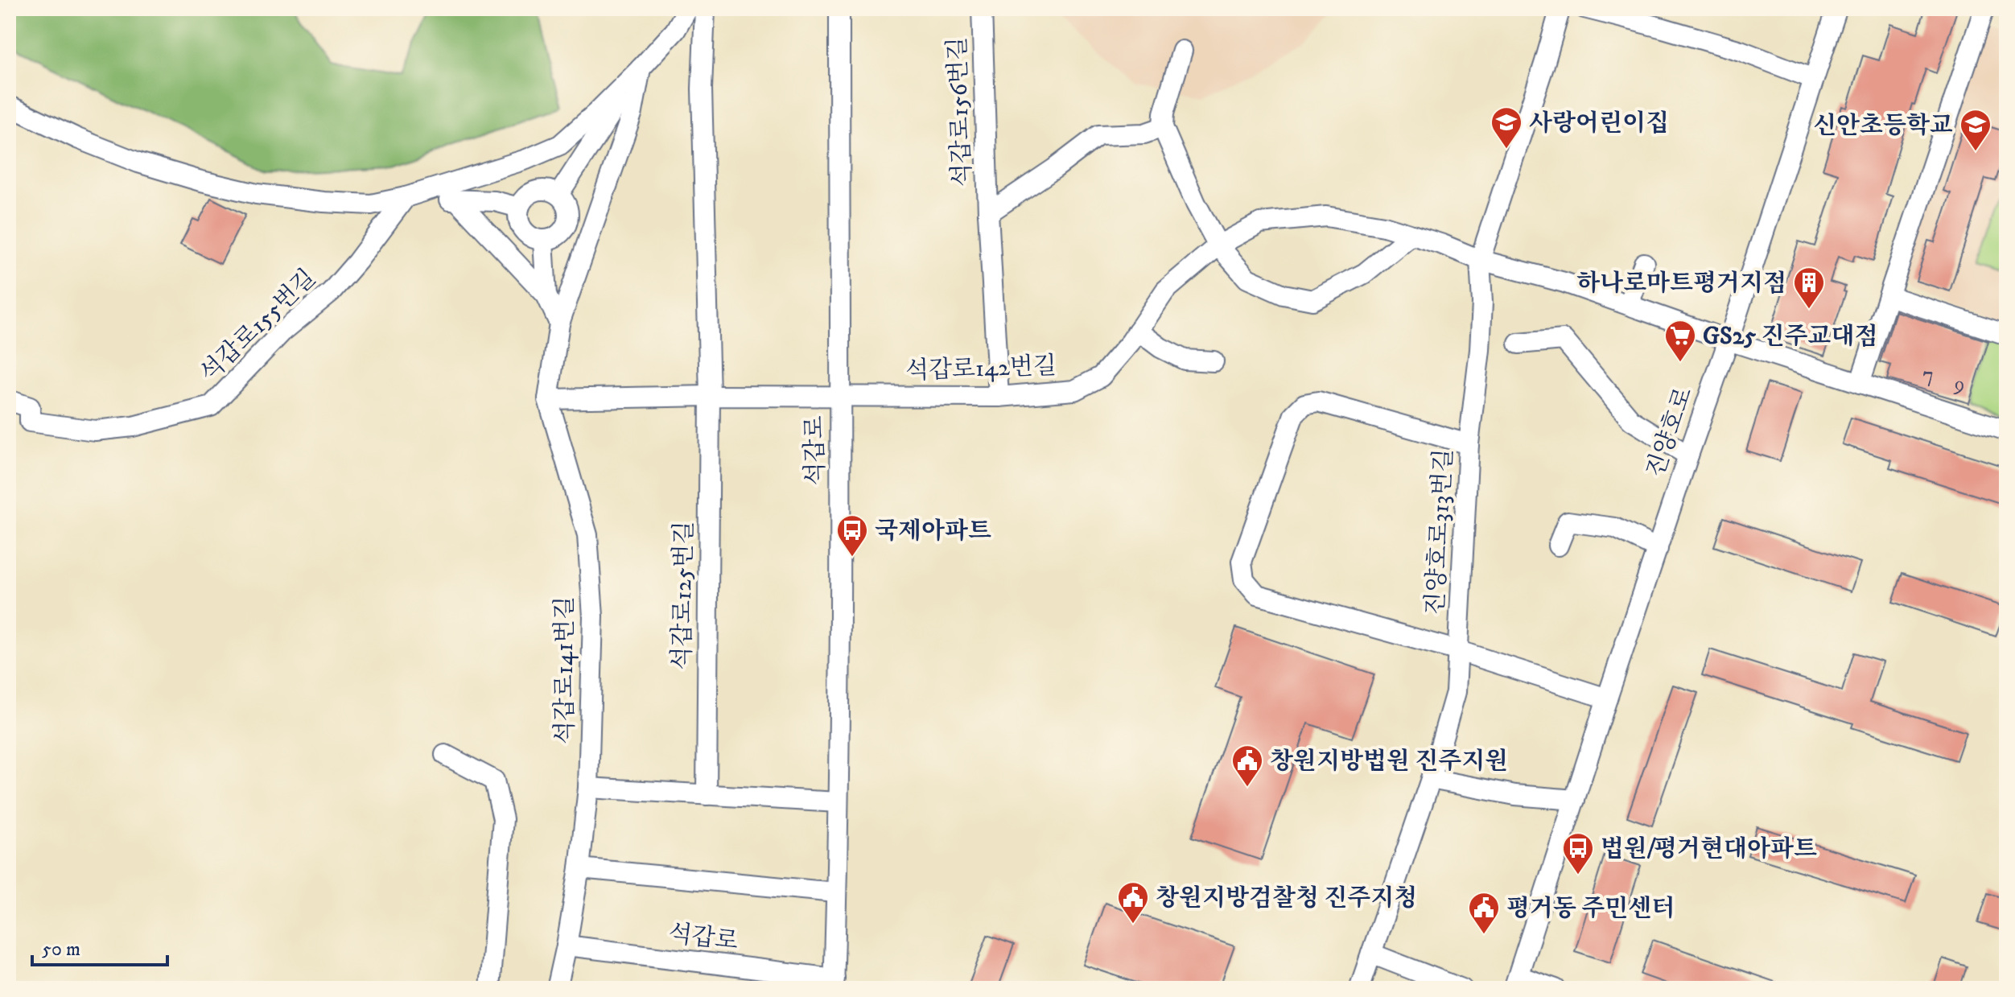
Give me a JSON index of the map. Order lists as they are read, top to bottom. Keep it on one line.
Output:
{"streets":{"street":["석갑로156번길","석갑로155번길","석갑로142번길","진양호로","석갑로","진양호로313번길","석갑로125번길","석갑로141번길"]},"crossings":[["석갑로156번길","석갑로142번길"],["석갑로142번길","진양호로"],["석갑로142번길","석갑로"],["석갑로142번길","진양호로313번길"],["석갑로","석갑로141번길"]],"places":{"school or university":["사랑어린이집","신안초등학교"],"building":["하나로마트평거지점"],"supermarket":["GS25 진주교대점"],"bus stop":["국제아파트","법원/평거현대아파트"],"public building":["창원지방법원 진주지원","창원지방검찰청 진주지청","평거동 주민센터"]},"house_numbers":["7","9"],"scale_bar":"50 m"}
